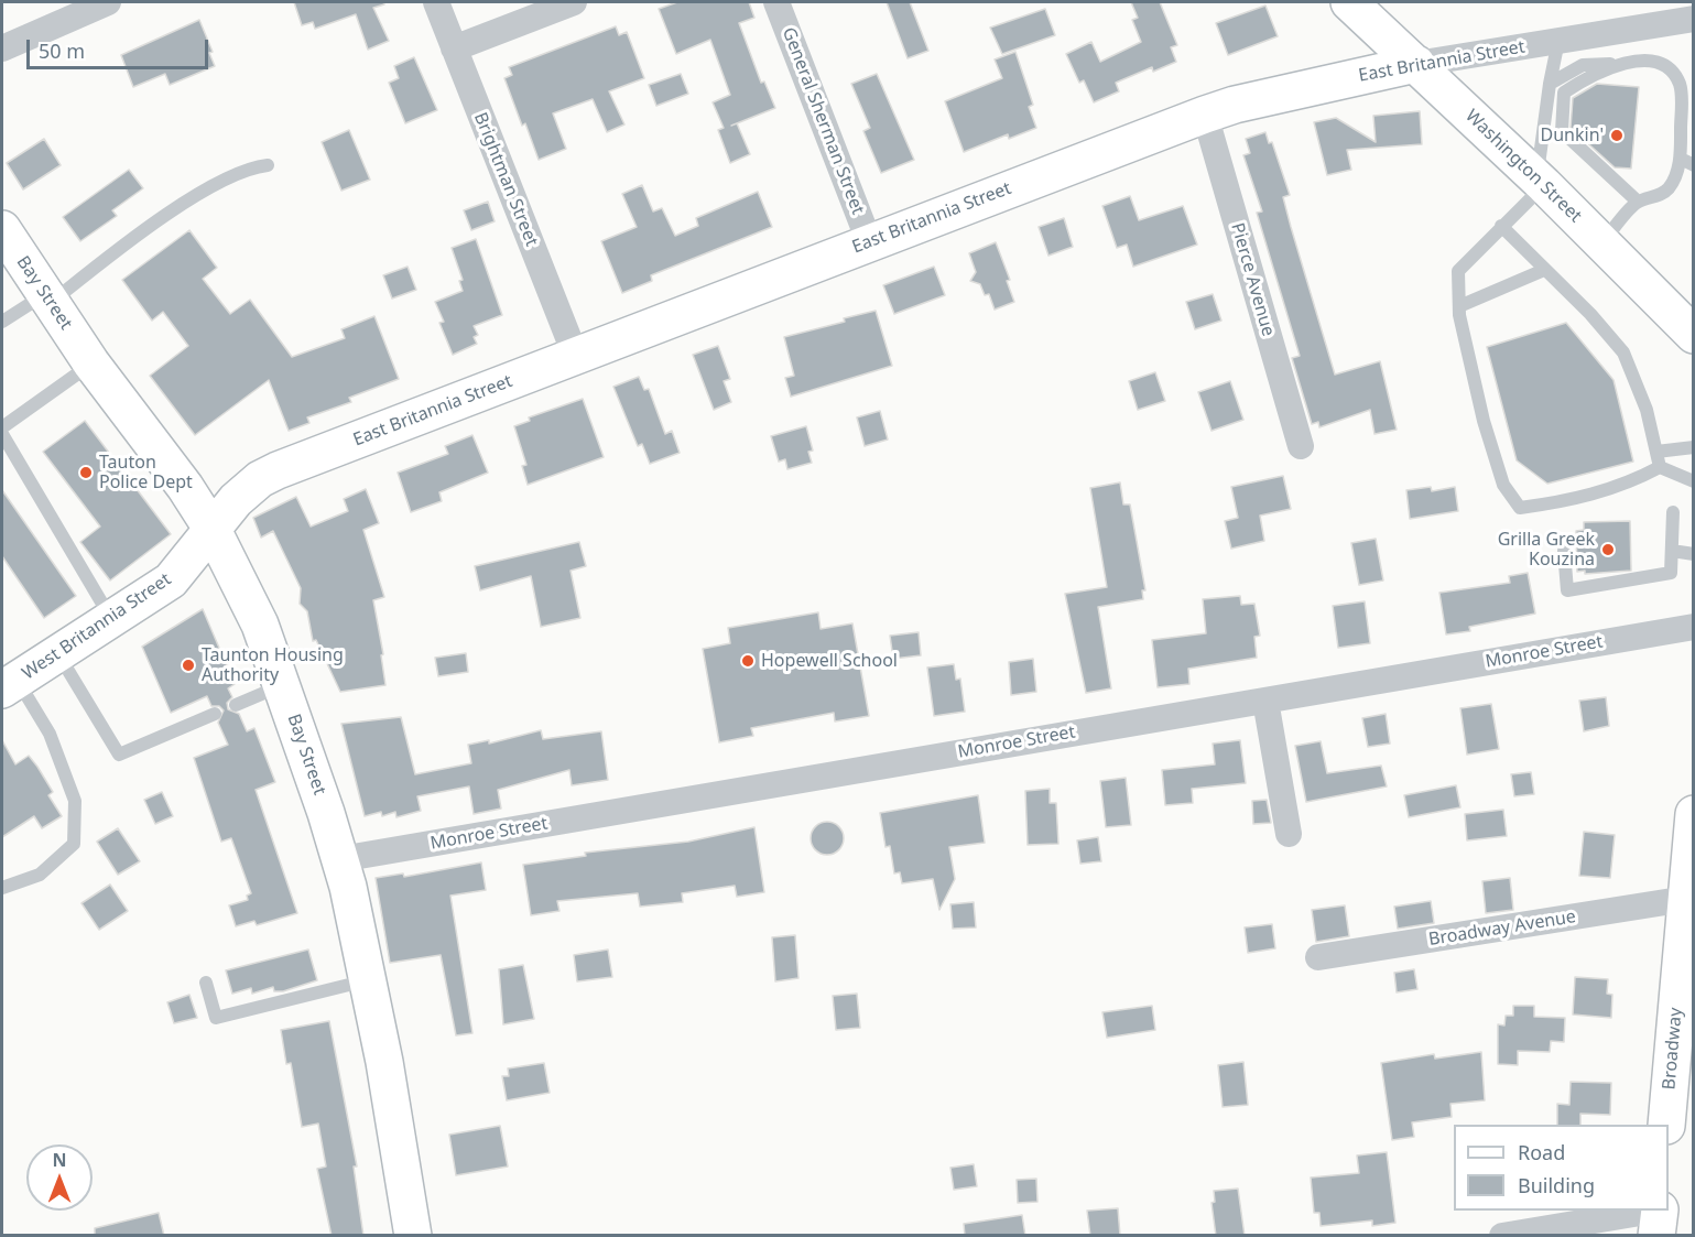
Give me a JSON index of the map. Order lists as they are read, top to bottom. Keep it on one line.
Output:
{"streets":{"street":["East Britannia Street","General Sherman Street","Washington Street","Brightman Street","Pierce Avenue","Bay Street","West Britannia Street","Monroe Street","Broadway Avenue","Broadway"]},"crossings":[["East Britannia Street","General Sherman Street"],["East Britannia Street","Washington Street"],["East Britannia Street","Brightman Street"],["East Britannia Street","Pierce Avenue"],["East Britannia Street","Bay Street"],["East Britannia Street","West Britannia Street"],["Bay Street","West Britannia Street"],["Bay Street","Monroe Street"],["Broadway Avenue","Broadway"]],"places":["Dunkin'","Tauton Police Dept","Grilla Greek Kouzina","Hopewell School","Taunton Housing Authority"],"legend":["Road","Building"],"scale_bar":"50 m","north":"top"}
